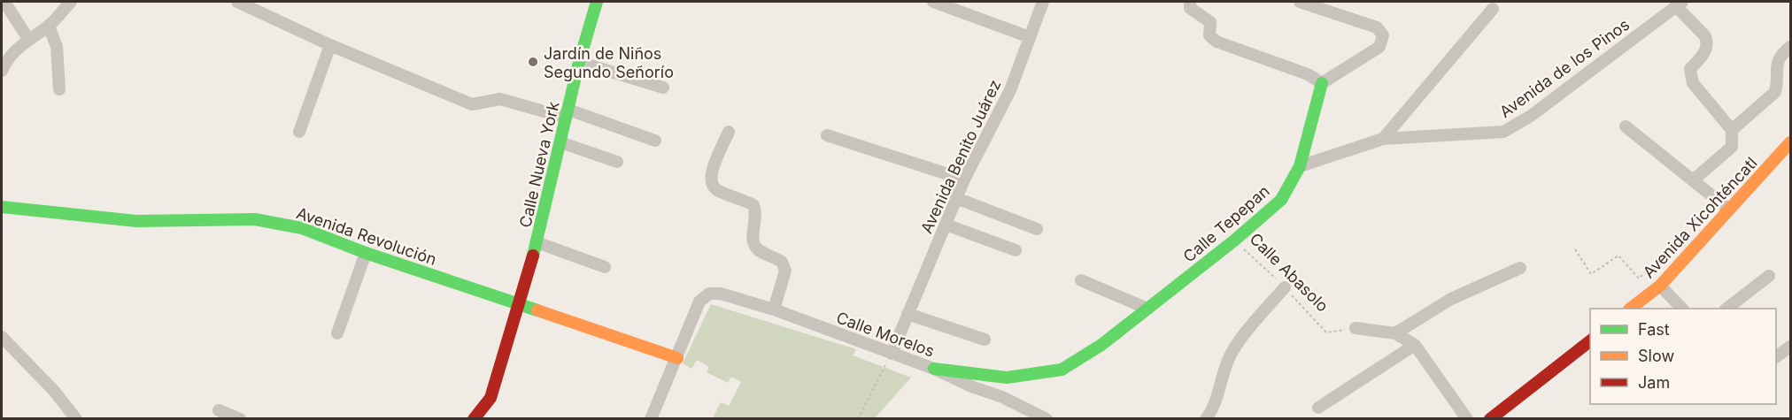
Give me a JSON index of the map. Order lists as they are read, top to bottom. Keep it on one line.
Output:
{"streets":{"street":["Avenida de los Pinos","Avenida Benito Juárez","Calle Nueva York","Avenida Xicohténcatl","Calle Tepepan","Avenida Revolución","Calle Morelos"],"path":["Calle Abasolo"]},"crossings":[["Avenida de los Pinos","Calle Tepepan"],["Avenida Benito Juárez","Calle Morelos"],["Calle Nueva York","Avenida Revolución"],["Calle Tepepan","Calle Abasolo"],["Calle Tepepan","Calle Morelos"],["Avenida Revolución","Calle Morelos"]],"places":["Jardín de Niños Segundo Señorío"],"legend":["Fast","Slow","Jam"]}
